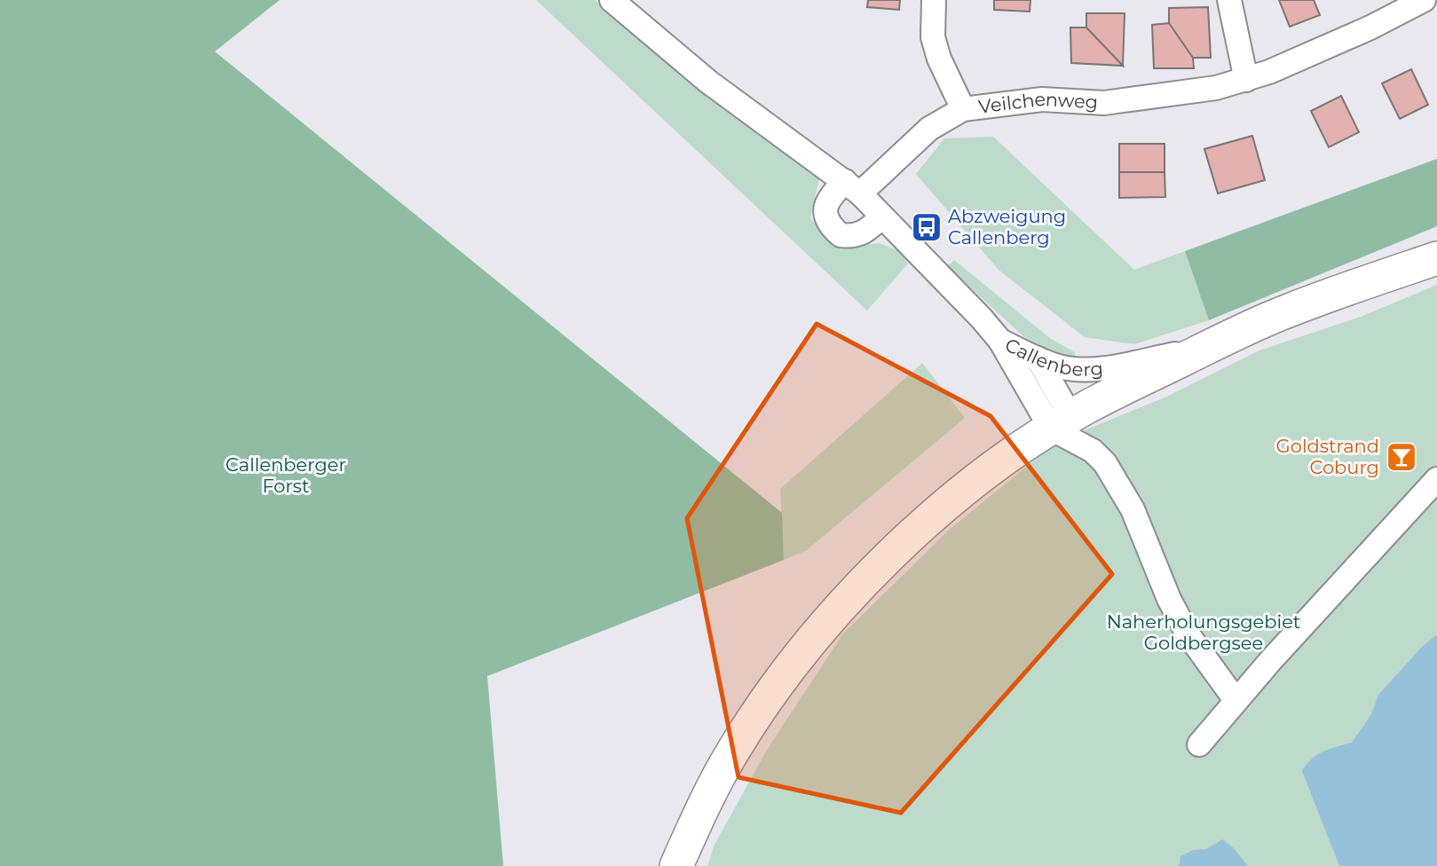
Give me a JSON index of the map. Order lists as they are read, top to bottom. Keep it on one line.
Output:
{"streets":{"street":["Veilchenweg","Callenberg"]},"parks":["Callenberger Forst","Naherholungsgebiet Goldbergsee"],"places":{"bus stop":["Abzweigung Callenberg"],"bar":["Goldstrand Coburg"]}}
